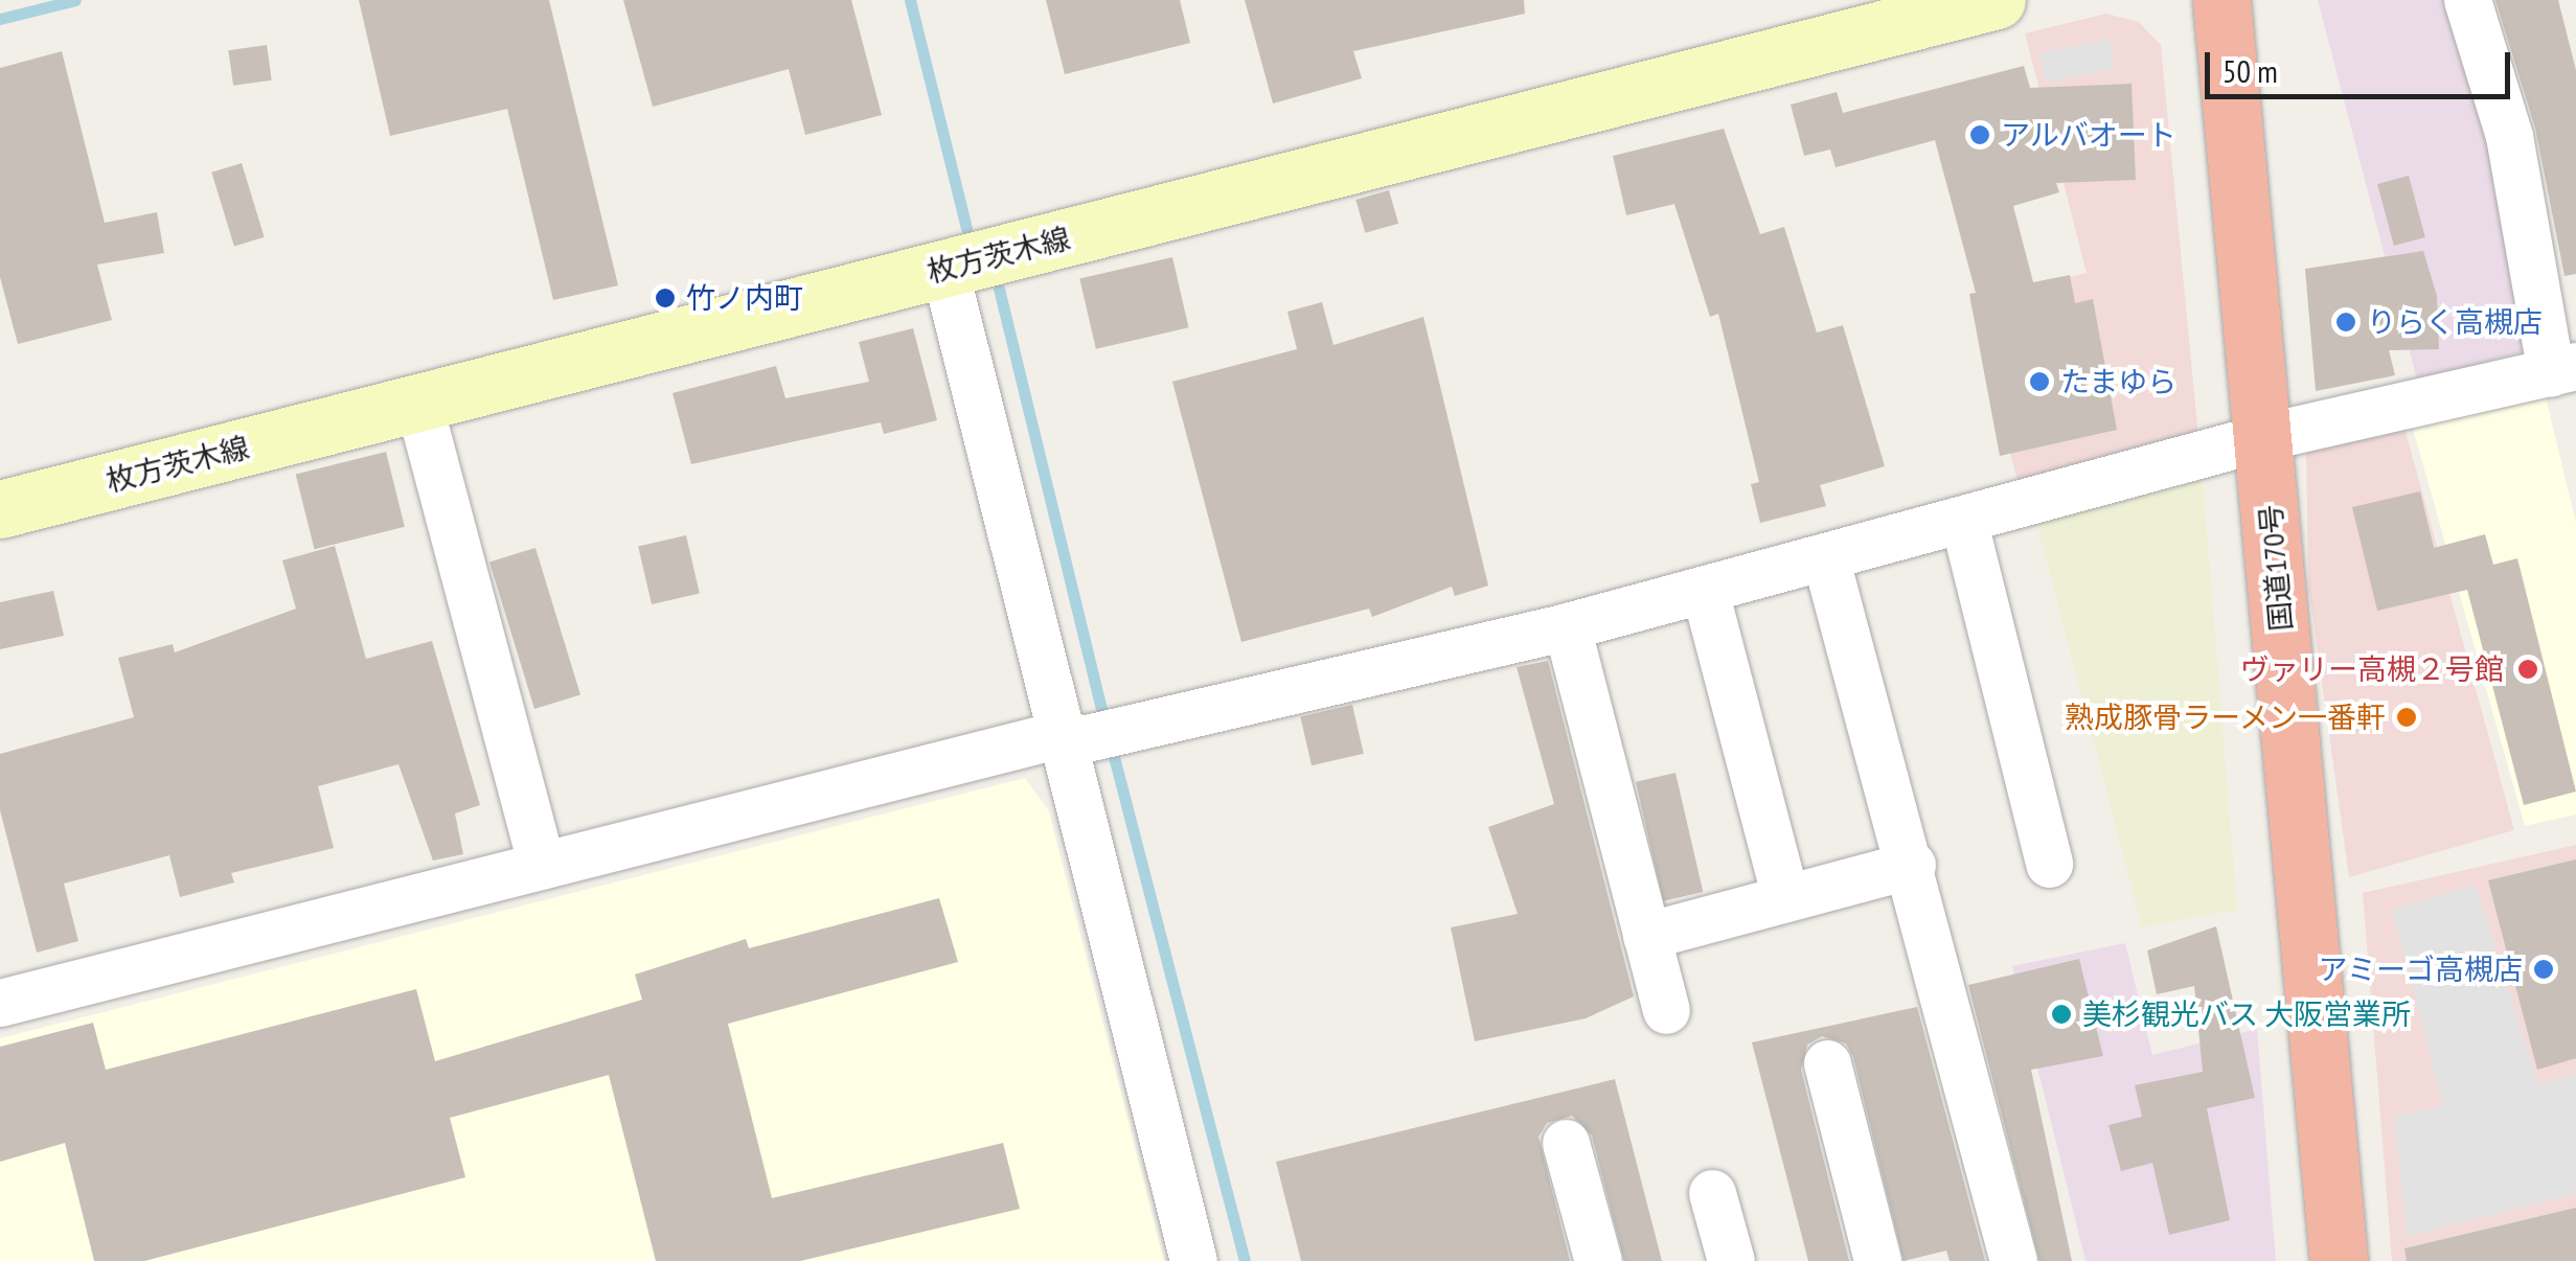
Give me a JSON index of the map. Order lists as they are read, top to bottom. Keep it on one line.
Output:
{"streets":{"highway":["国道170号"],"main road":["枚方茨木線"]},"places":["アルバオート","竹ノ内町","りらく高槻店","たまゆら","ヴァリー高槻２号館","熟成豚骨ラーメン一番軒","アミーゴ高槻店","美杉観光バス 大阪営業所"],"scale_bar":"50 m"}
